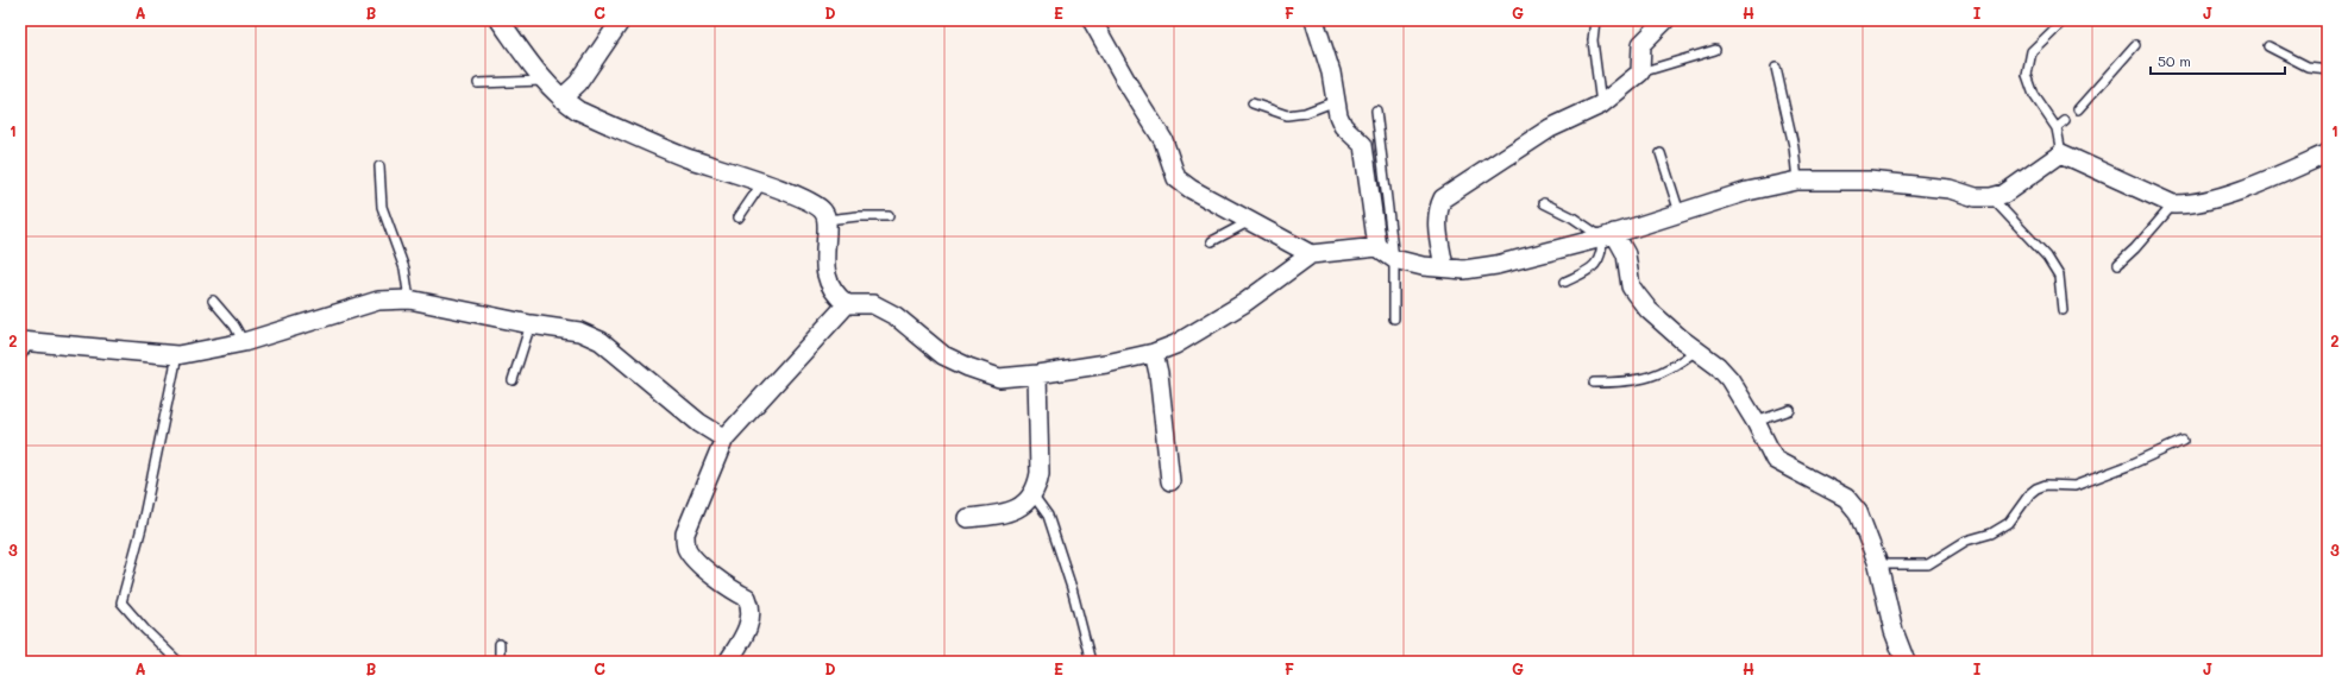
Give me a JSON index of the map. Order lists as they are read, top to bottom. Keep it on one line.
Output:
{"scale_bar":"50 m","grid":{"columns":["A","B","C","D","E","F","G","H","I","J"],"rows":["1","2","3"]}}
